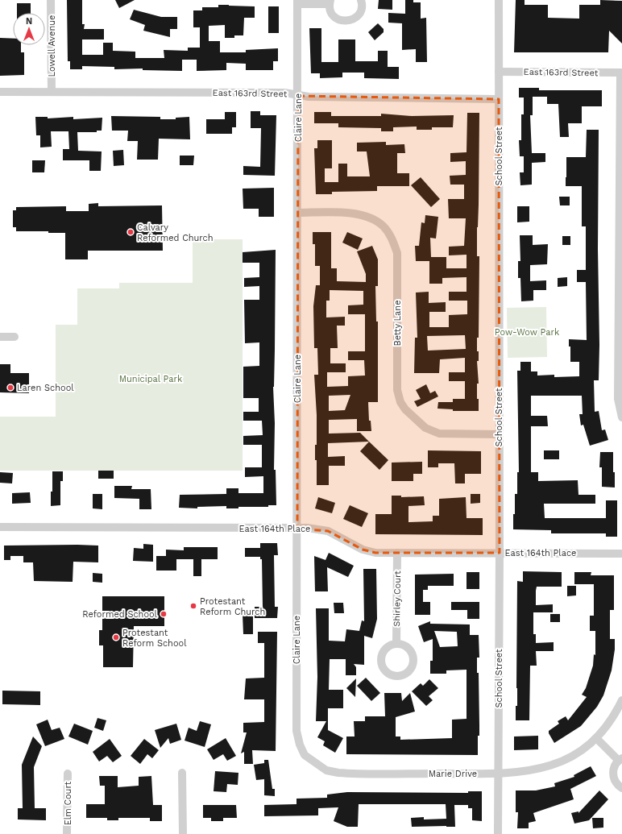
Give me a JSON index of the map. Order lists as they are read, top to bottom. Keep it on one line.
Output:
{"streets":{"street":["Lowell Avenue","East 163rd Street","Claire Lane","School Street","Betty Lane","East 164th Place","Shirley Court","Marie Drive","Elm Court"]},"crossings":[["Lowell Avenue","East 163rd Street"],["East 163rd Street","Claire Lane"],["East 163rd Street","School Street"],["Claire Lane","Betty Lane"],["Claire Lane","East 164th Place"],["Claire Lane","Marie Drive"],["School Street","Betty Lane"],["School Street","East 164th Place"],["School Street","Marie Drive"],["East 164th Place","Shirley Court"]],"parks":["Pow-Wow Park","Municipal Park"],"places":["Calvary Reformed Church","Laren School","Protestant Reform Church","Reformed School","Protestant Reform School"],"north":"top"}
